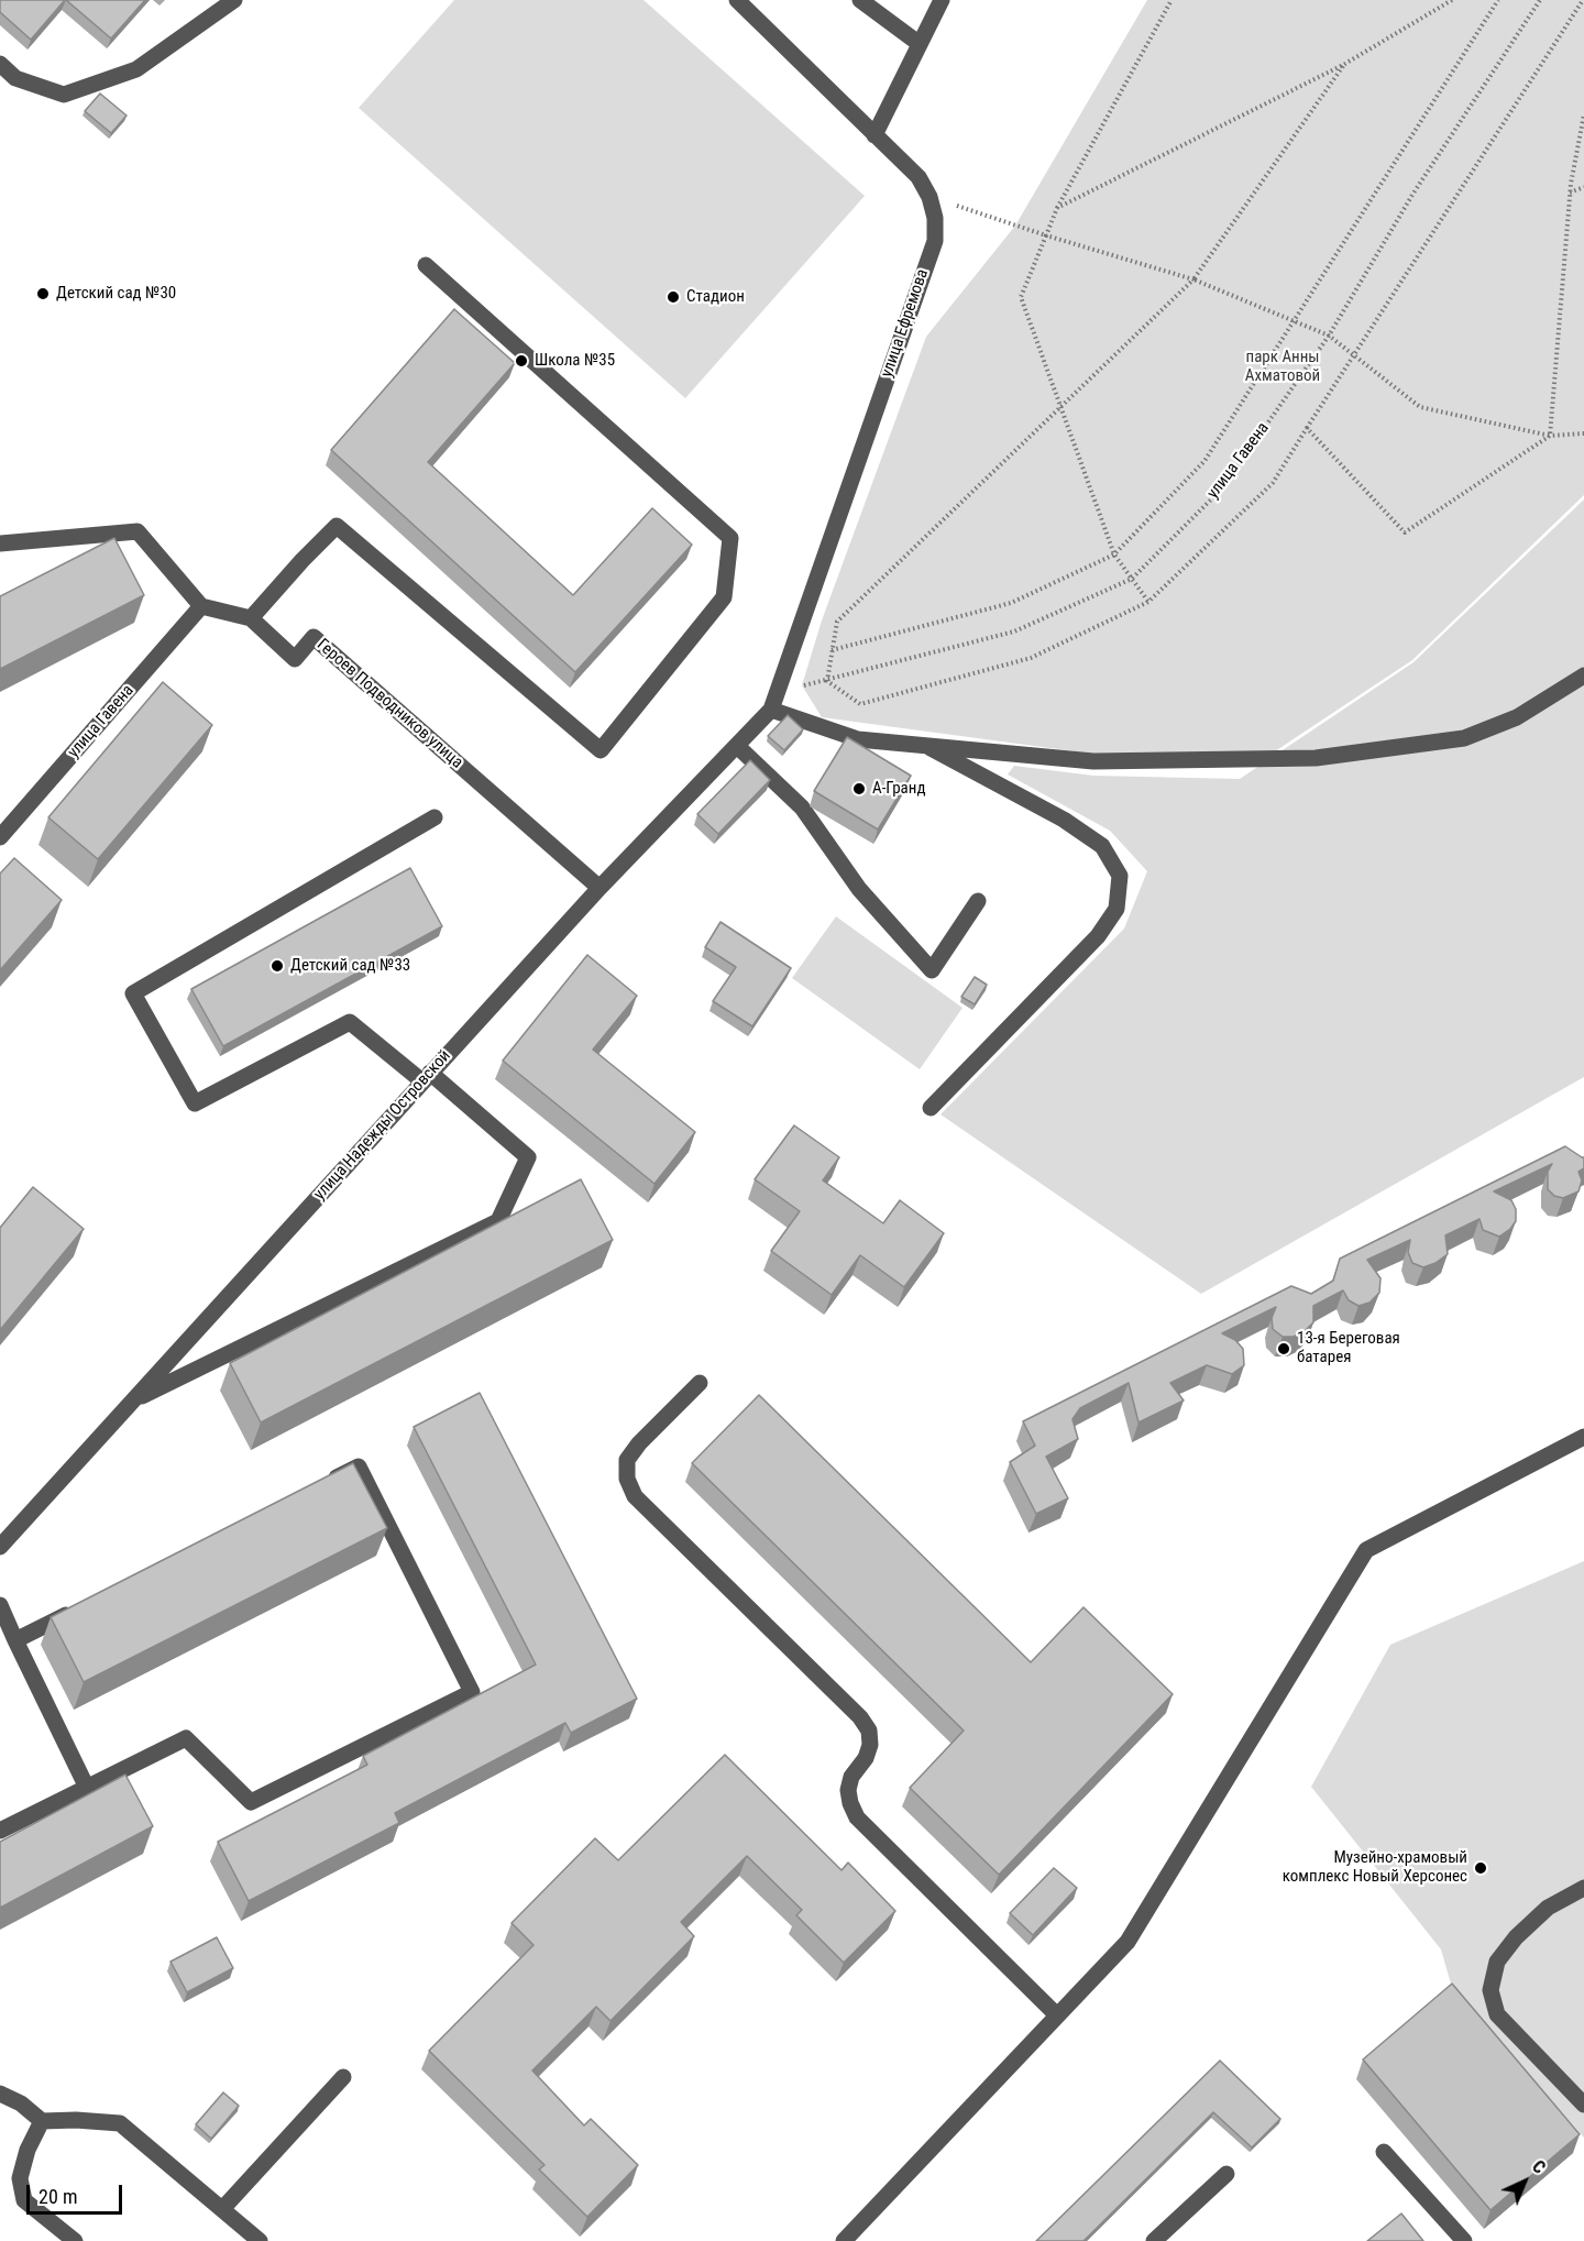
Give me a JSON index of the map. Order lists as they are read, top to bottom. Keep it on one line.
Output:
{"streets":{"street":["улица Ефремова","улица Гавена","Героев Подводников улица","улица Надежды Островской"]},"crossings":[["улица Ефремова","улица Гавена"],["улица Ефремова","улица Надежды Островской"],["улица Гавена","Героев Подводников улица"],["Героев Подводников улица","улица Надежды Островской"]],"parks":["парк Анны Ахматовой"],"places":["Детский сад №30","Стадион","Школа №35","А-Гранд","Детский сад №33","13-я Береговая батарея","Музейно-храмовый комплекс Новый Херсонес"],"scale_bar":"20 m","north":"top right"}
